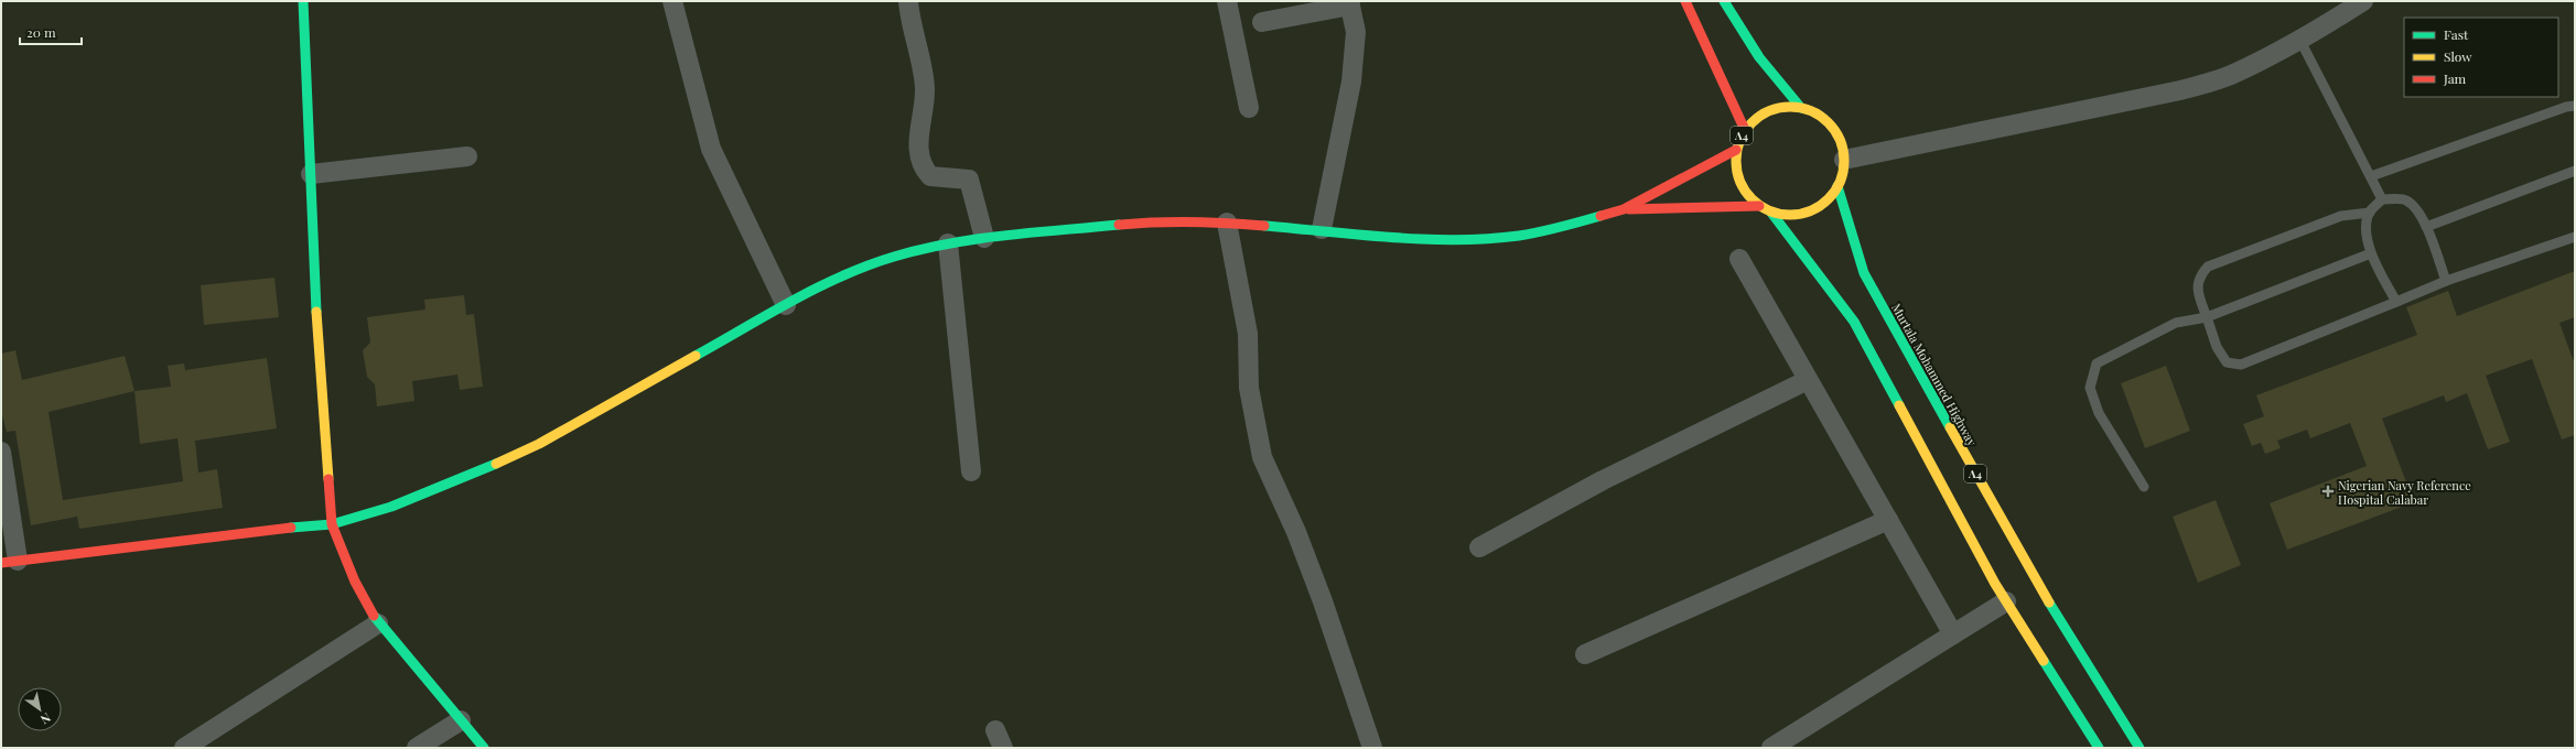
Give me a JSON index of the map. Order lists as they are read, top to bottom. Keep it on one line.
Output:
{"streets":{"main road":["A4","Murtala Mohammed Highway"]},"crossings":[["A4","Murtala Mohammed Highway"]],"places":{"health":["Nigerian Navy Reference Hospital Calabar"]},"legend":["Fast","Slow","Jam"],"scale_bar":"20 m","north":"bottom right"}
